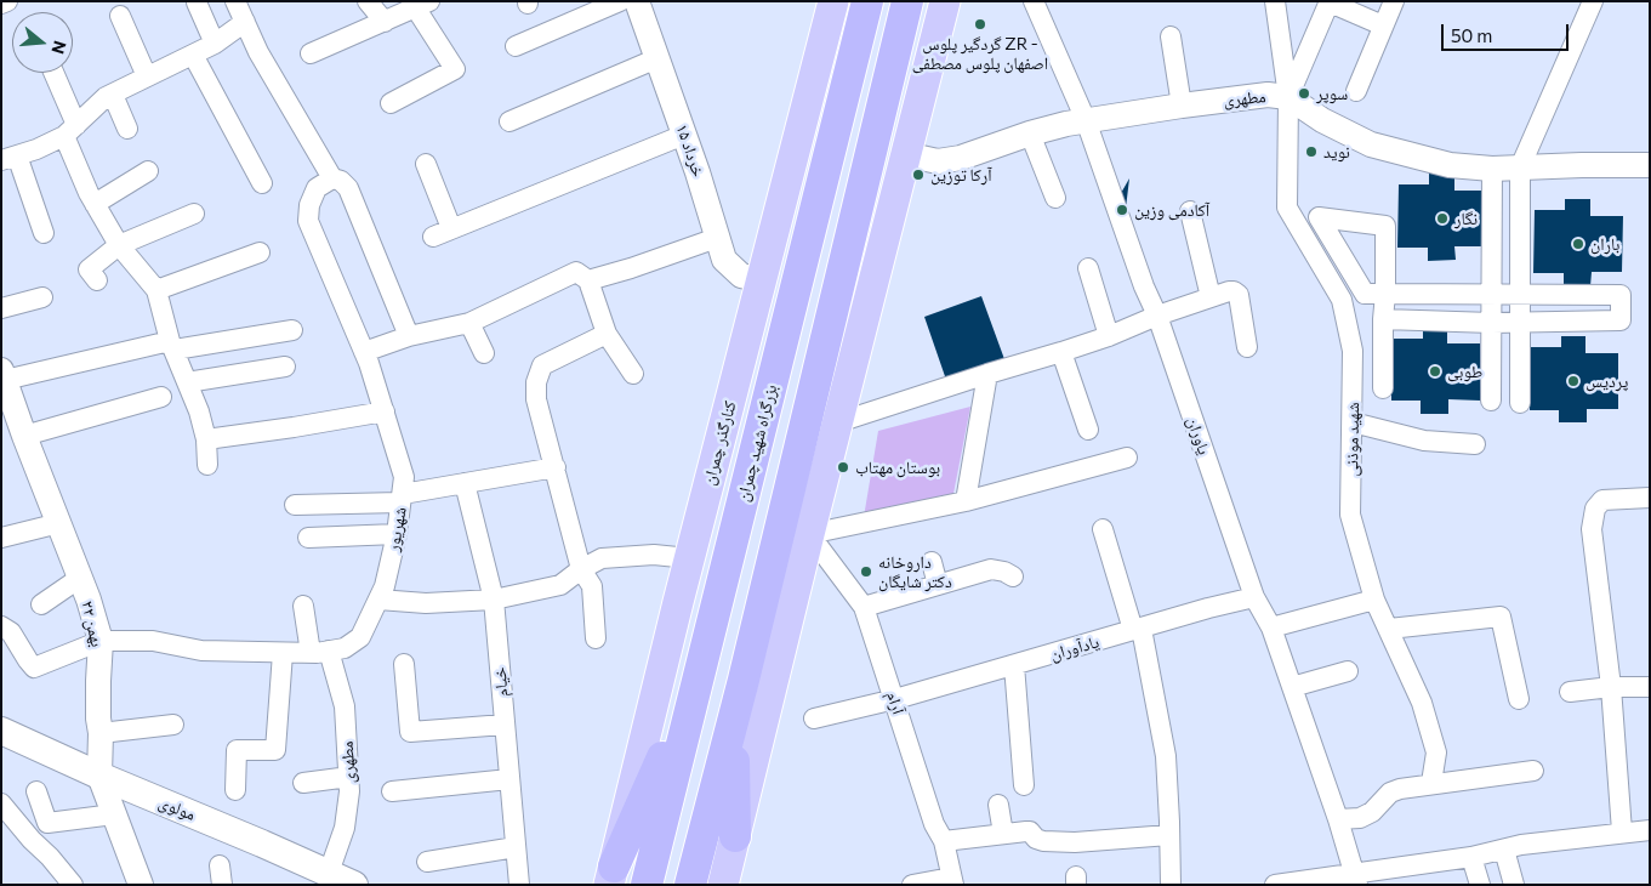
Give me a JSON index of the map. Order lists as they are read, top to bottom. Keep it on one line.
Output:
{"streets":{"highway":["بزرگراه شهید چمران"],"main road":["کنارگذر چمران","مولوی"],"street":["مطهری","۱۵ خرداد","یاوران","شهید موذنی","شهریور","۲۲ بهمن","یادآوران","خیام","آرام"]},"crossings":[["مطهری","یاوران"],["مطهری","شهید موذنی"],["مطهری","شهریور"],["مطهری","مولوی"],["۱۵ خرداد","کنارگذر چمران"],["یاوران","یادآوران"],["شهریور","۲۲ بهمن"],["۲۲ بهمن","مولوی"],["یادآوران","آرام"]],"places":["گردگیر پلوس ZR - اصفهان پلوس مصطفی","سوپر","نوید","آرکا توزین","آکادمی وزین","نگار","باران","طوبی","پردیس","بوستان مهتاب","داروخانه دکتر شایگان"],"scale_bar":"50 m","north":"right"}
